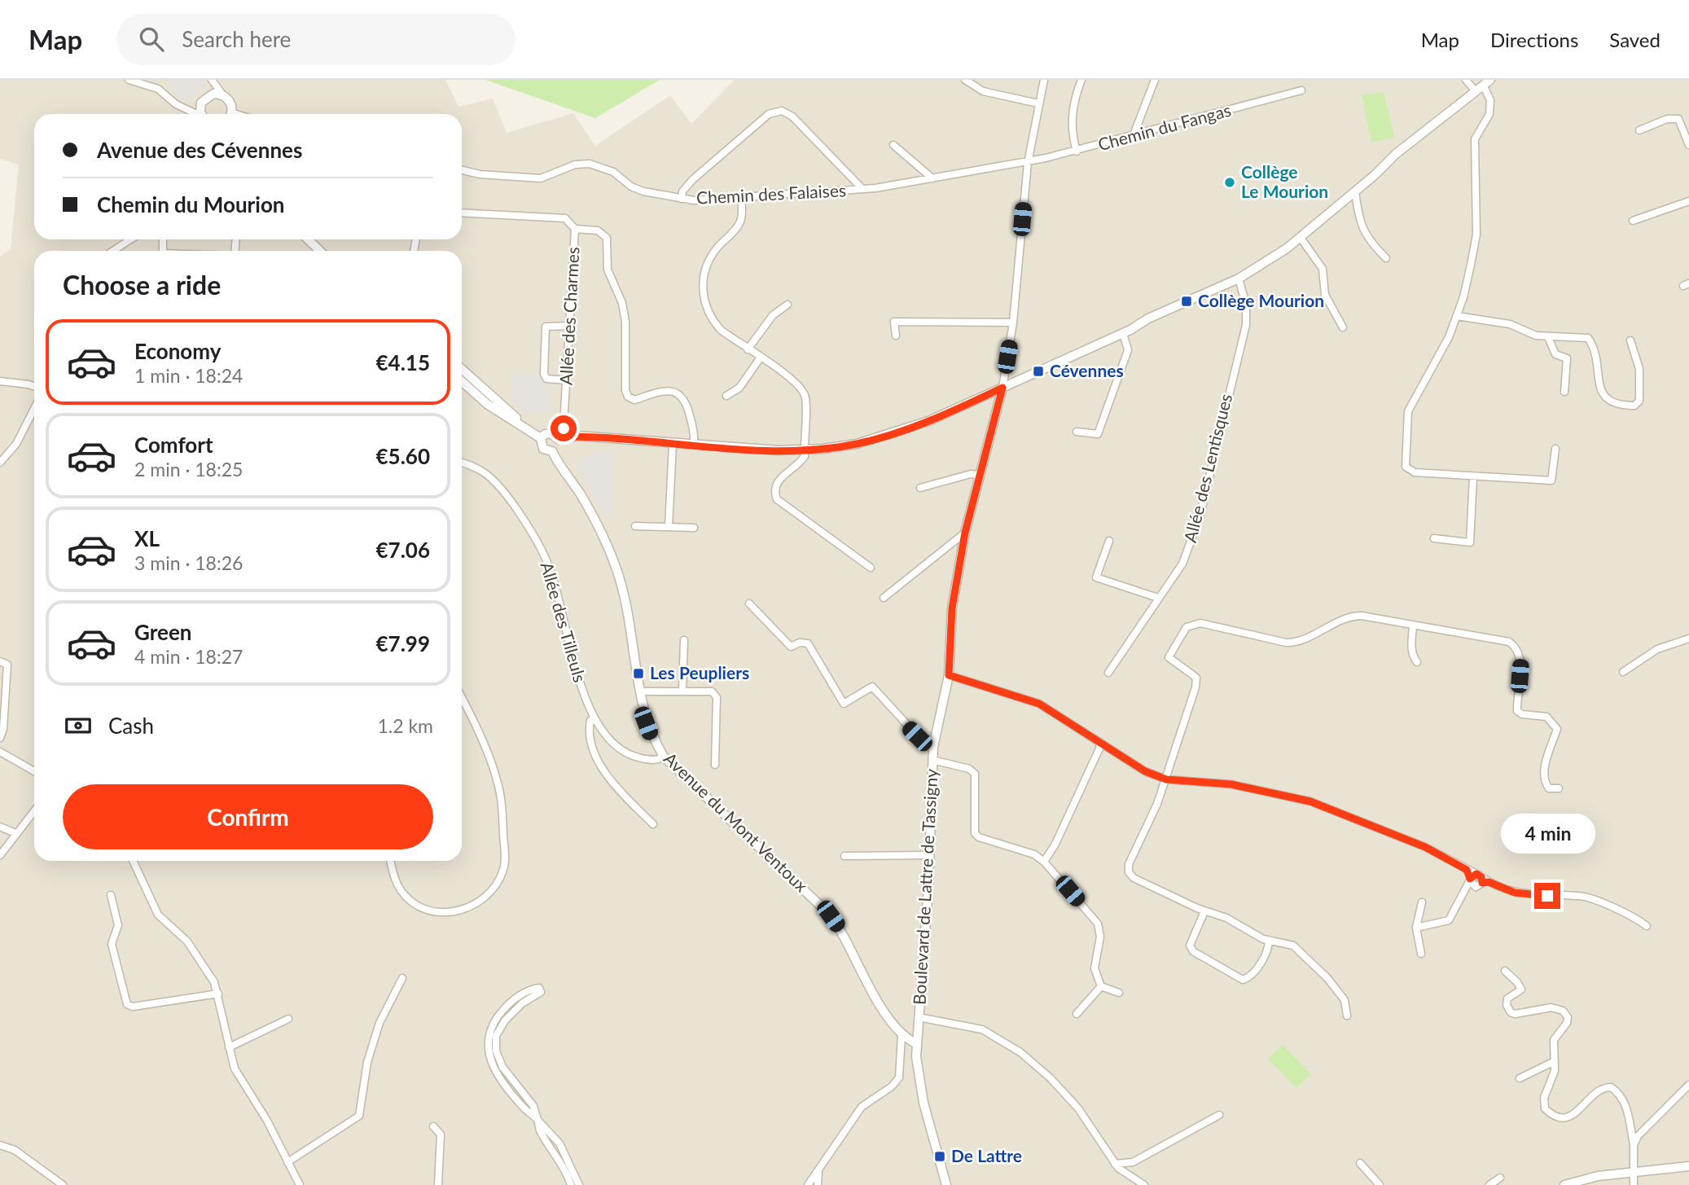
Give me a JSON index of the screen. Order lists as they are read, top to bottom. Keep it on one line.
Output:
{"streets":{"street":["Chemin du Fangas","Chemin des Falaises","Allée des Charmes","Allée des Lentisques","Allée des Tilleuls","Avenue du Mont Ventoux","Boulevard de Lattre de Tassigny"]},"crossings":[["Chemin du Fangas","Chemin des Falaises"],["Allée des Tilleuls","Avenue du Mont Ventoux"],["Avenue du Mont Ventoux","Boulevard de Lattre de Tassigny"]],"places":{"other":["Collège Le Mourion"],"transit":["Collège Mourion","Cévennes","Les Peupliers","De Lattre"]},"page":{"header":"Map","search":"Search here","nav":["Map","Directions","Saved"],"banner":["Avenue des Cévennes","Chemin du Mourion"],"heading":"Choose a ride","list":[{"name":"Economy","note":"1 min · 18:24","value":"€4.15"},{"name":"Comfort","note":"2 min · 18:25","value":"€5.60"},{"name":"XL","note":"3 min · 18:26","value":"€7.06"},{"name":"Green","note":"4 min · 18:27","value":"€7.99"}],"pay":["Cash","1.2 km"],"buttons":"Confirm","bubble":"4 min"}}
